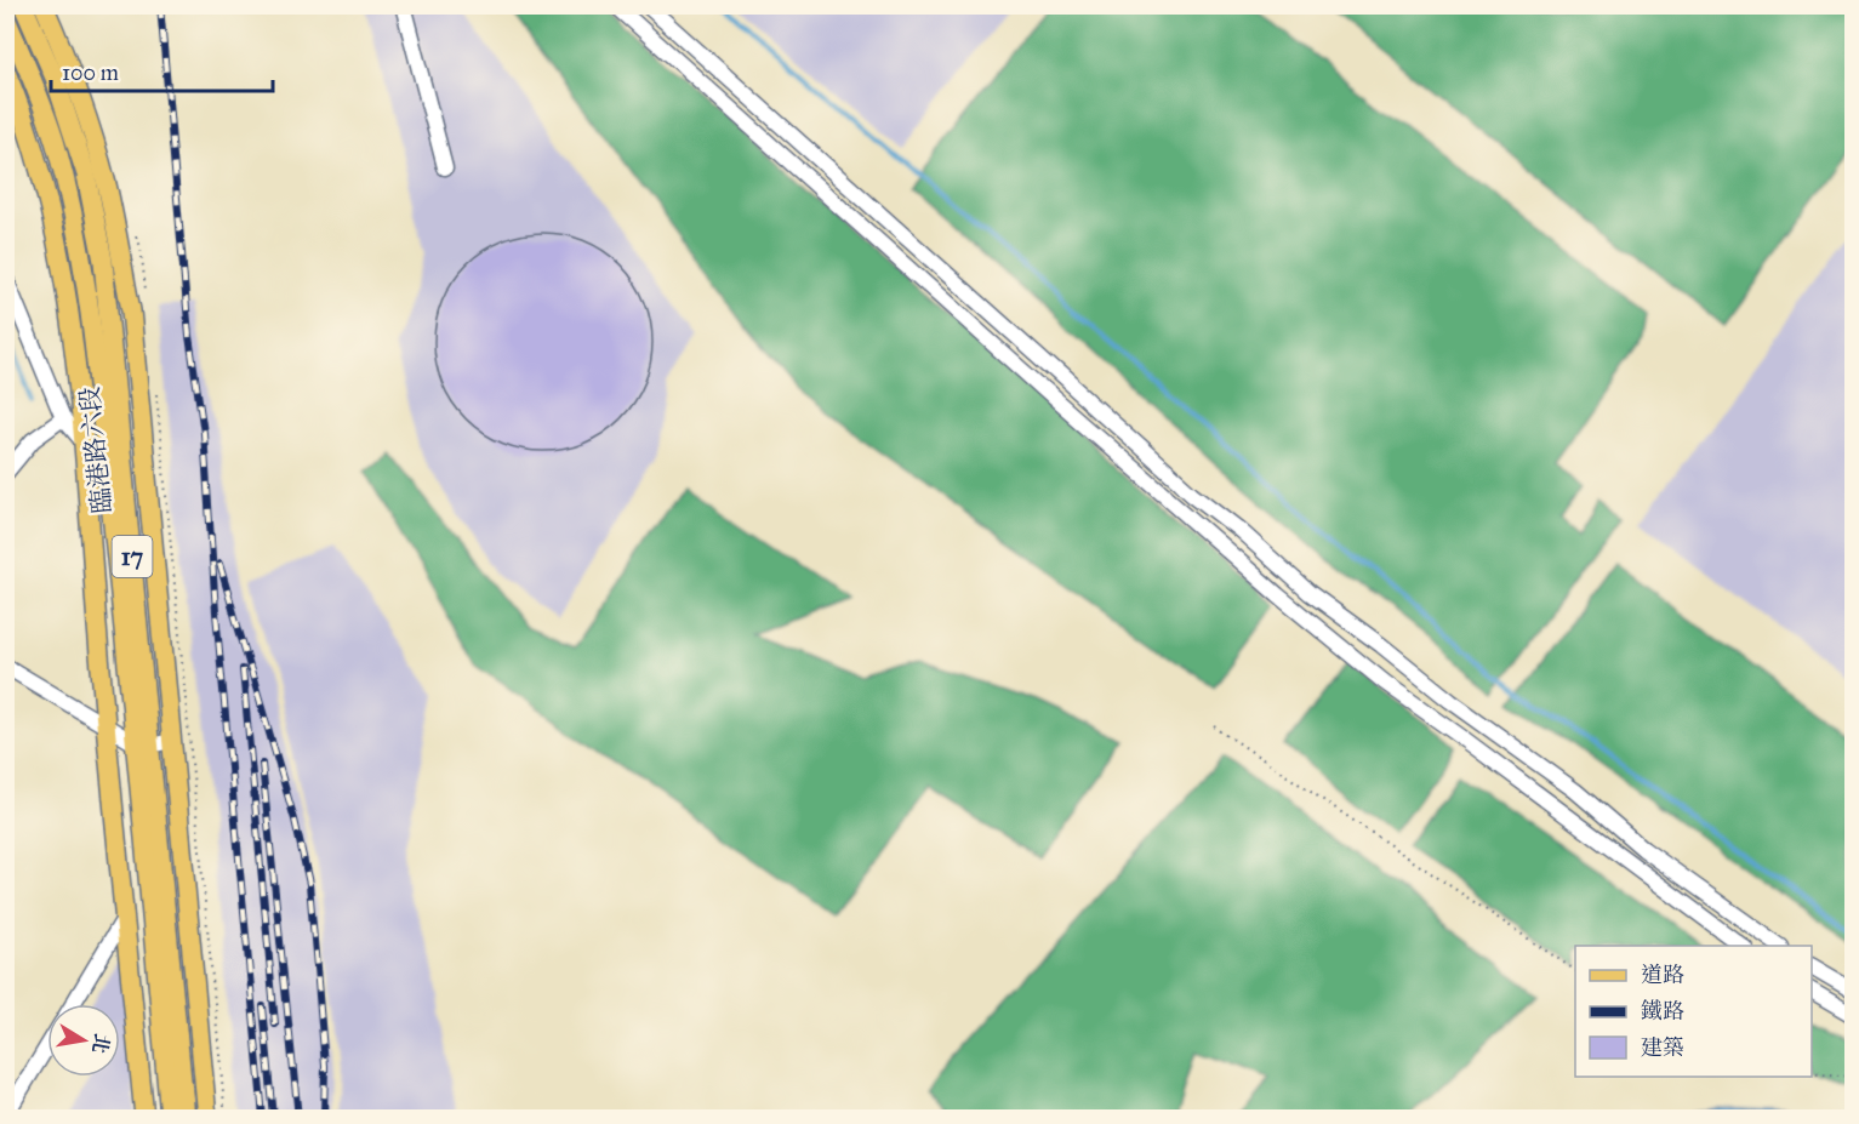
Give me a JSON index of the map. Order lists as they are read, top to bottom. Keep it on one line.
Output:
{"streets":{"main road":["臨港路六段","17"]},"legend":["道路","鐵路","建築"],"scale_bar":"100 m","north":"right"}
